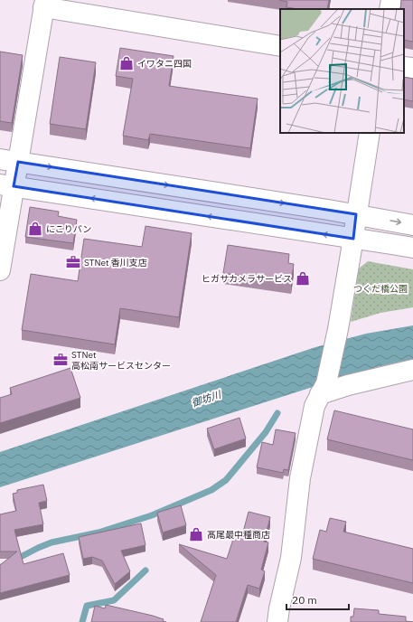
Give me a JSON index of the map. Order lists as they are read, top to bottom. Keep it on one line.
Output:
{"water":["御坊川"],"parks":["つくだ橋公園"],"places":{"shop":["イワタニ四国","にこりパン","ヒガサカメラサービス","髙尾最中種商店"],"office":["STNet 香川支店","STNet 高松南サービスセンター"]},"scale_bar":"20 m"}
